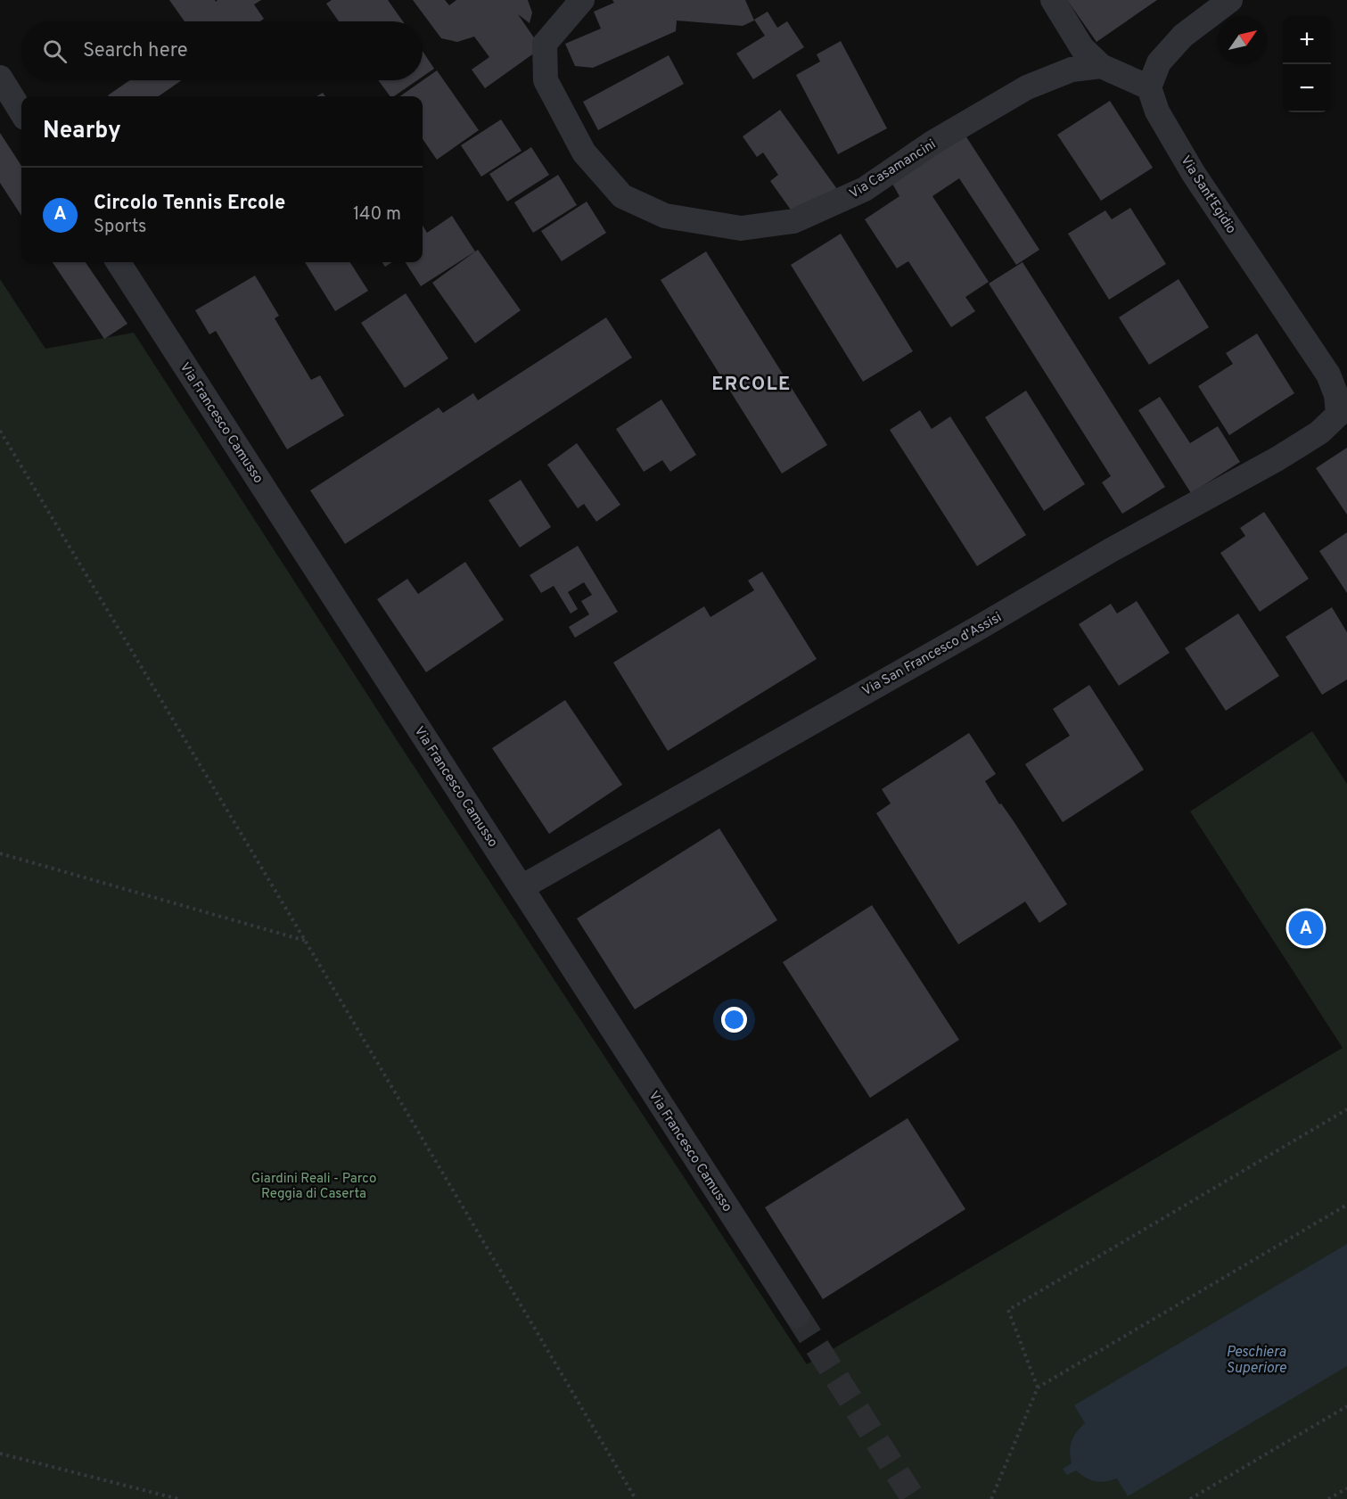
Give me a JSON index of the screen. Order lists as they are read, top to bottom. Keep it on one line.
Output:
{"streets":{"street":["Via Casamancini","Via Sant'Egidio","Via Francesco Camusso","Via San Francesco d'Assisi"]},"crossings":[["Via Sant'Egidio","Via San Francesco d'Assisi"],["Via Francesco Camusso","Via San Francesco d'Assisi"]],"districts":["ERCOLE"],"water":["Peschiera Superiore"],"parks":["Giardini Reali - Parco Reggia di Caserta"],"north":"top right","page":{"map_buttons":["+","−"],"search":"Search here","heading":"Nearby","list":[{"mark":"A","name":"Circolo Tennis Ercole","note":"Sports","value":"140 m"}],"pins":"A"}}
